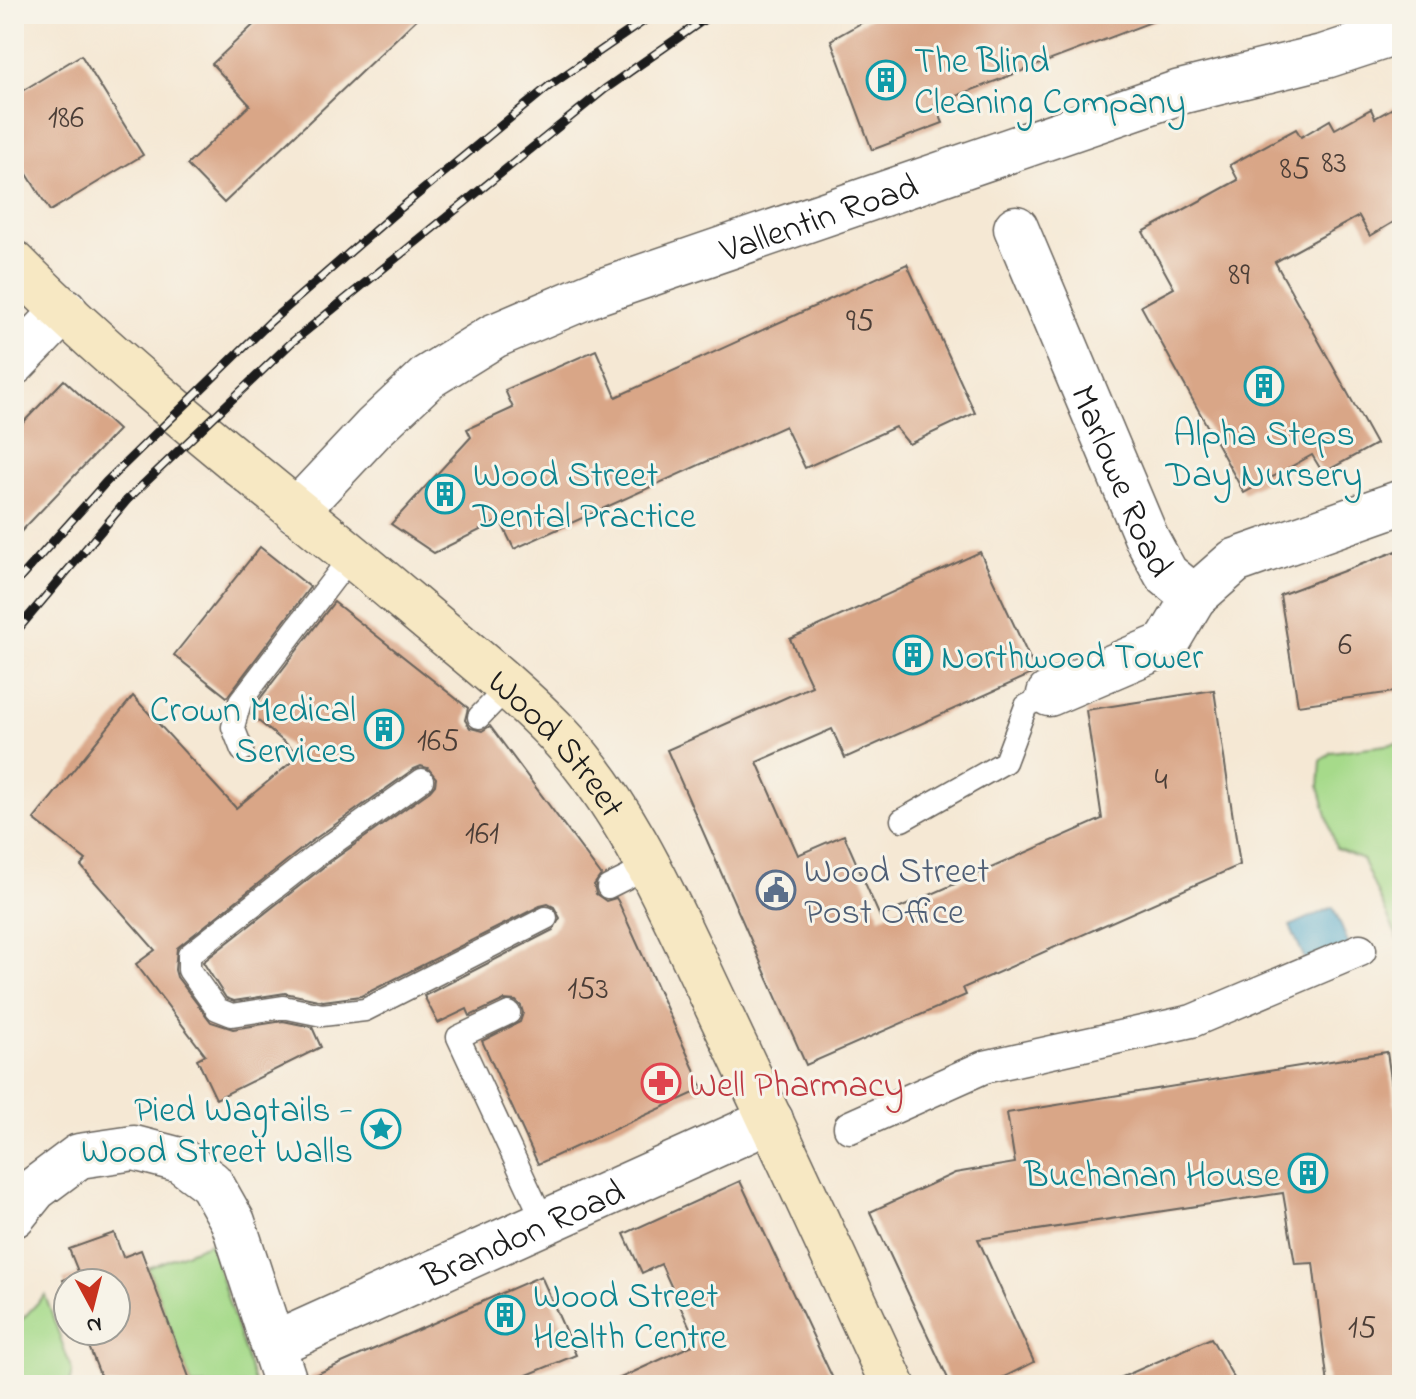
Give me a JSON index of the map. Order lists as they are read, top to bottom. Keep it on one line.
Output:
{"streets":{"main road":["Wood Street"],"street":["Vallentin Road","Marlowe Road","Brandon Road"]},"crossings":[["Vallentin Road","Wood Street"],["Wood Street","Brandon Road"]],"places":{"building":["The Blind Cleaning Company","Alpha Steps Day Nursery","Wood Street Dental Practice","Northwood Tower","Crown Medical Services","Buchanan House","Wood Street Health Centre"],"public building":["Wood Street Post Office"],"pharmacy":["Well Pharmacy"],"place":["Pied Wagtails - Wood Street Walls"]},"house_numbers":["186","83","85","89","95","6","165","4","161","153","15"],"north":"bottom"}
